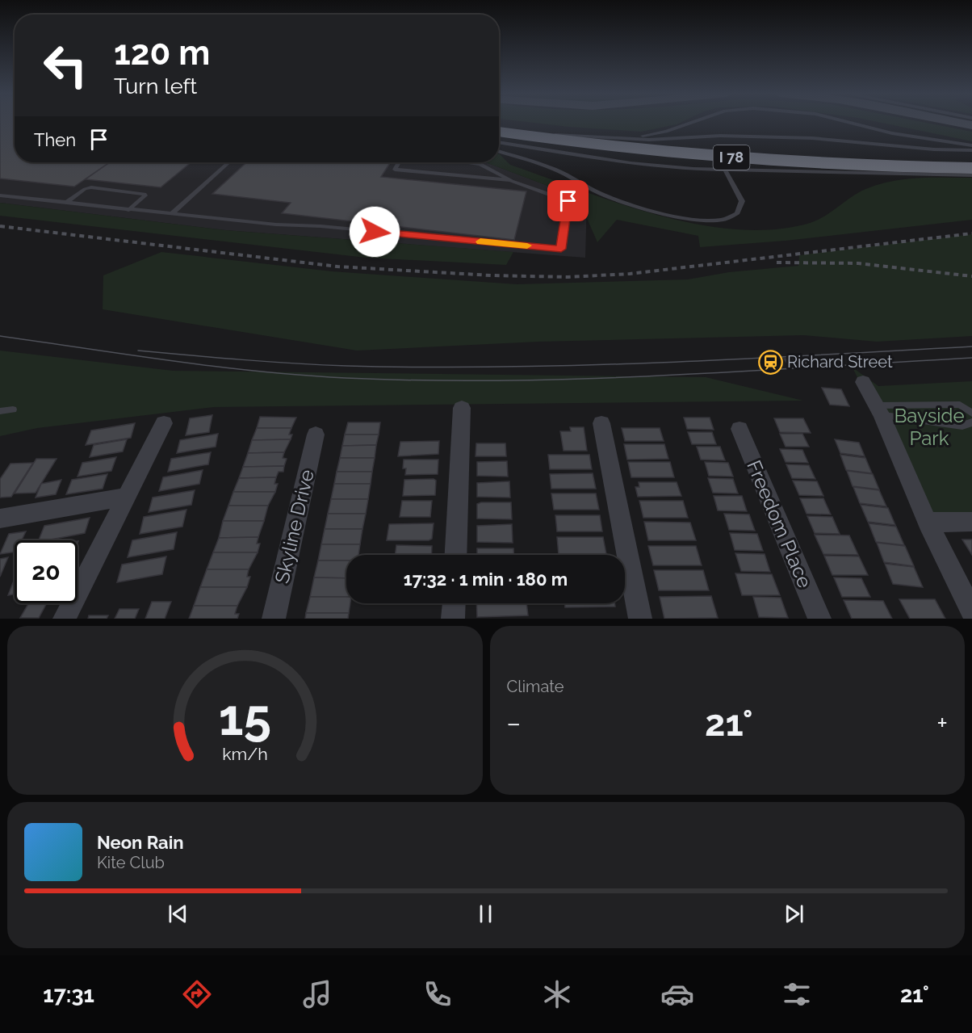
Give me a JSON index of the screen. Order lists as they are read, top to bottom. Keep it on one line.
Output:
{"streets":{"highway":["I 78"],"street":["Freedom Place","Skyline Drive"]},"parks":["Bayside Park"],"places":{"station":["Richard Street"]},"page":{"turn":["120 m","Turn left"],"then":"Then","limit":"20","trip":"17:32 · 1 min · 180 m","tile":"Climate","heat":["−","21°","+"],"song":["Neon Rain","Kite Club"],"tabs":["17:31","21°"],"gauge":["15","km/h"]}}
